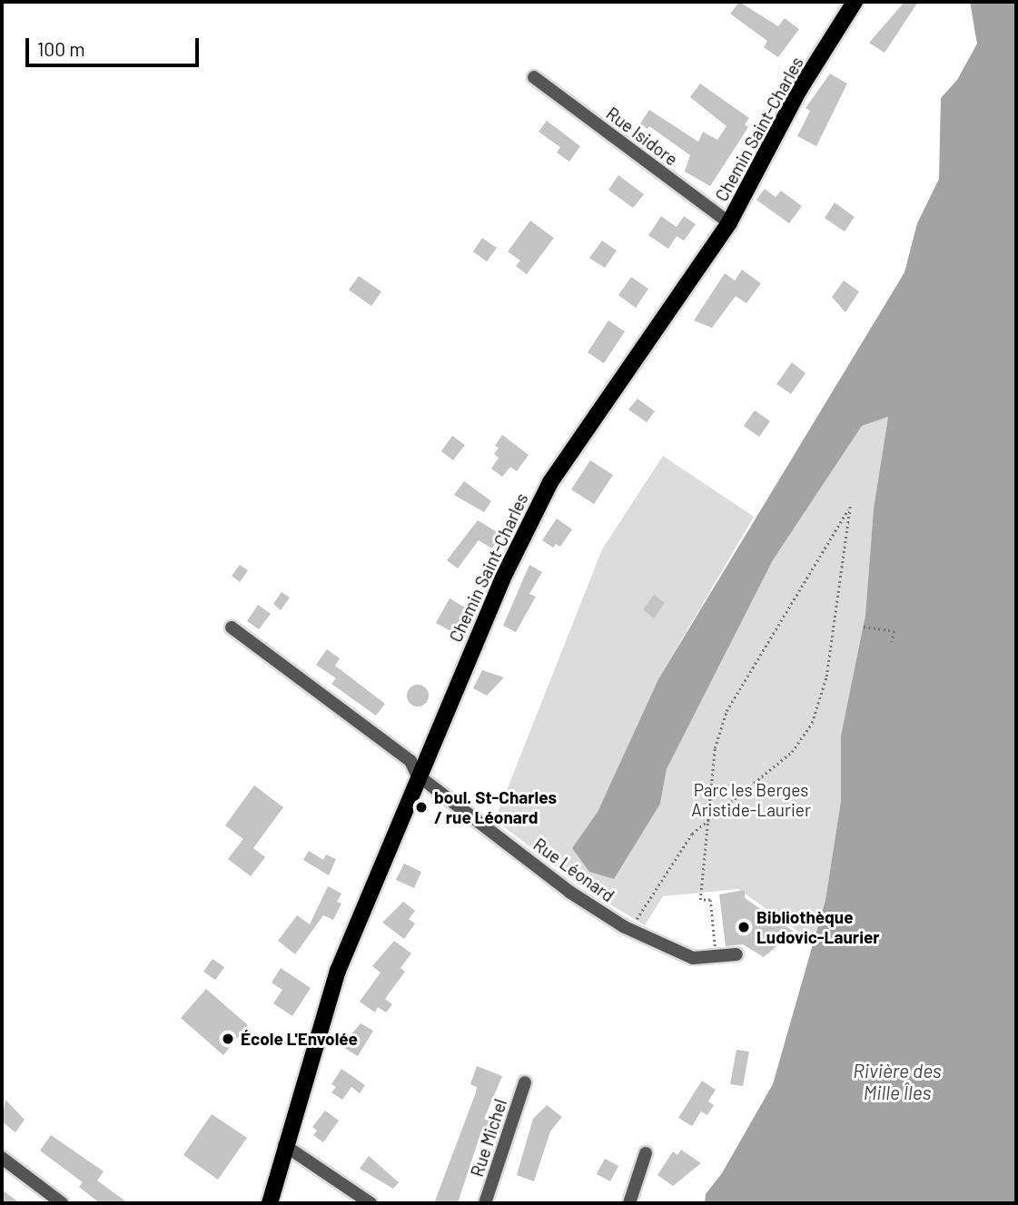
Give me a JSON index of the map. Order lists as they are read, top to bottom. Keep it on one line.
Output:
{"streets":{"main road":["Chemin Saint-Charles"],"street":["Rue Isidore","Rue Léonard","Rue Michel"]},"crossings":[["Chemin Saint-Charles","Rue Isidore"],["Chemin Saint-Charles","Rue Léonard"]],"water":["Rivière des Mille Îles"],"parks":["Parc les Berges Aristide-Laurier"],"places":["boul. St-Charles / rue Léonard","Bibliothèque Ludovic-Laurier","École L'Envolée"],"scale_bar":"100 m"}
